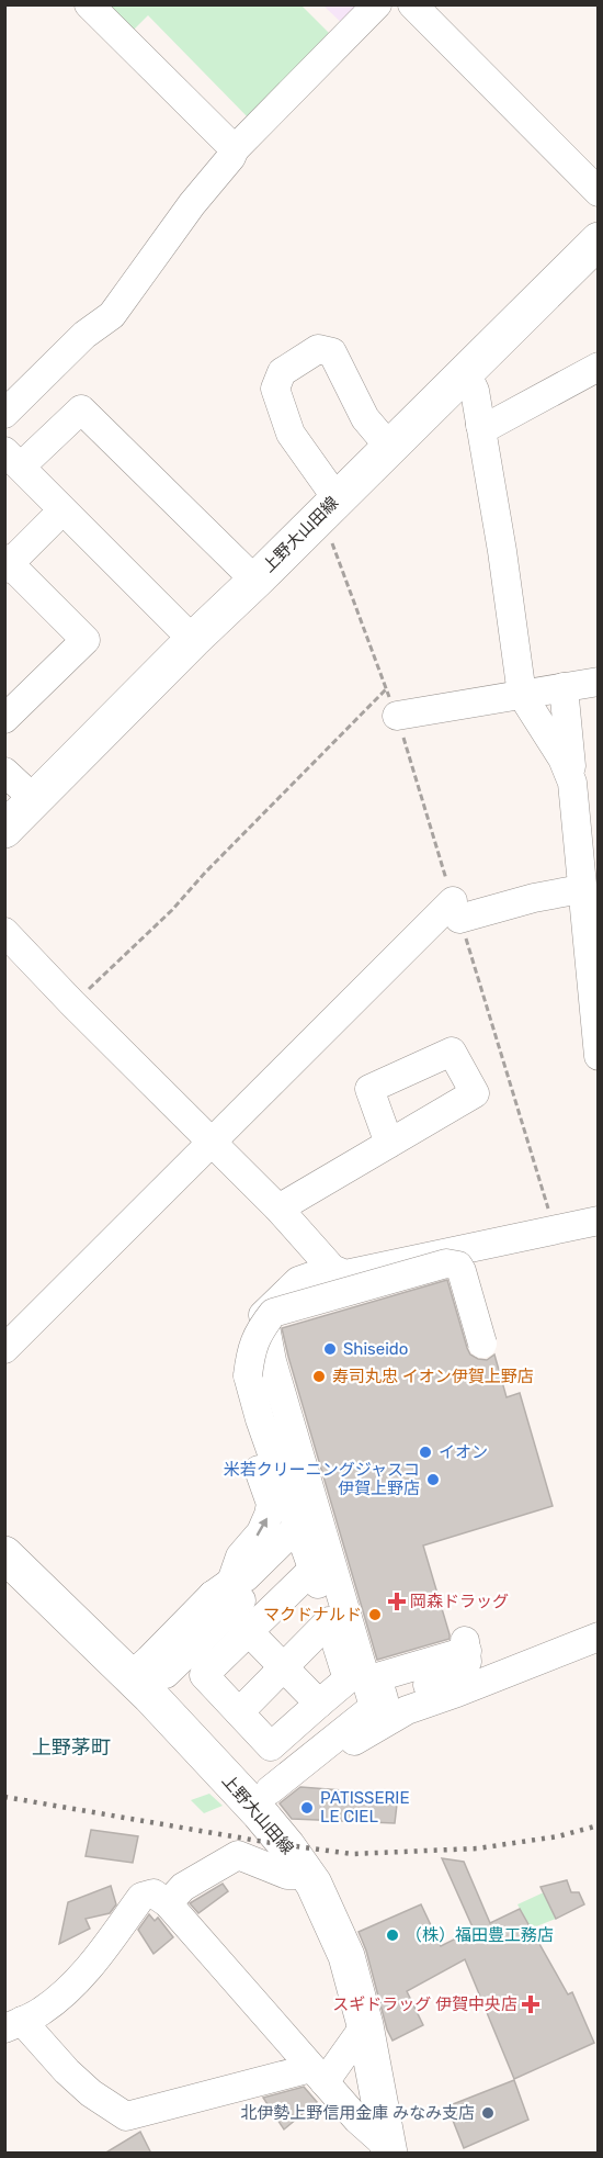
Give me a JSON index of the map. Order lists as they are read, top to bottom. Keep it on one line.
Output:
{"streets":{"main road":["上野大山田線"]},"districts":["上野茅町"],"places":{"other":["Shiseido","寿司丸忠 イオン伊賀上野店","イオン","米若クリーニングジャスコ 伊賀上野店","マクドナルド","PATISSERIE LE CIEL","（株）福田豊工務店","北伊勢上野信用金庫 みなみ支店"],"health":["岡森ドラッグ","スギドラッグ 伊賀中央店"]}}
